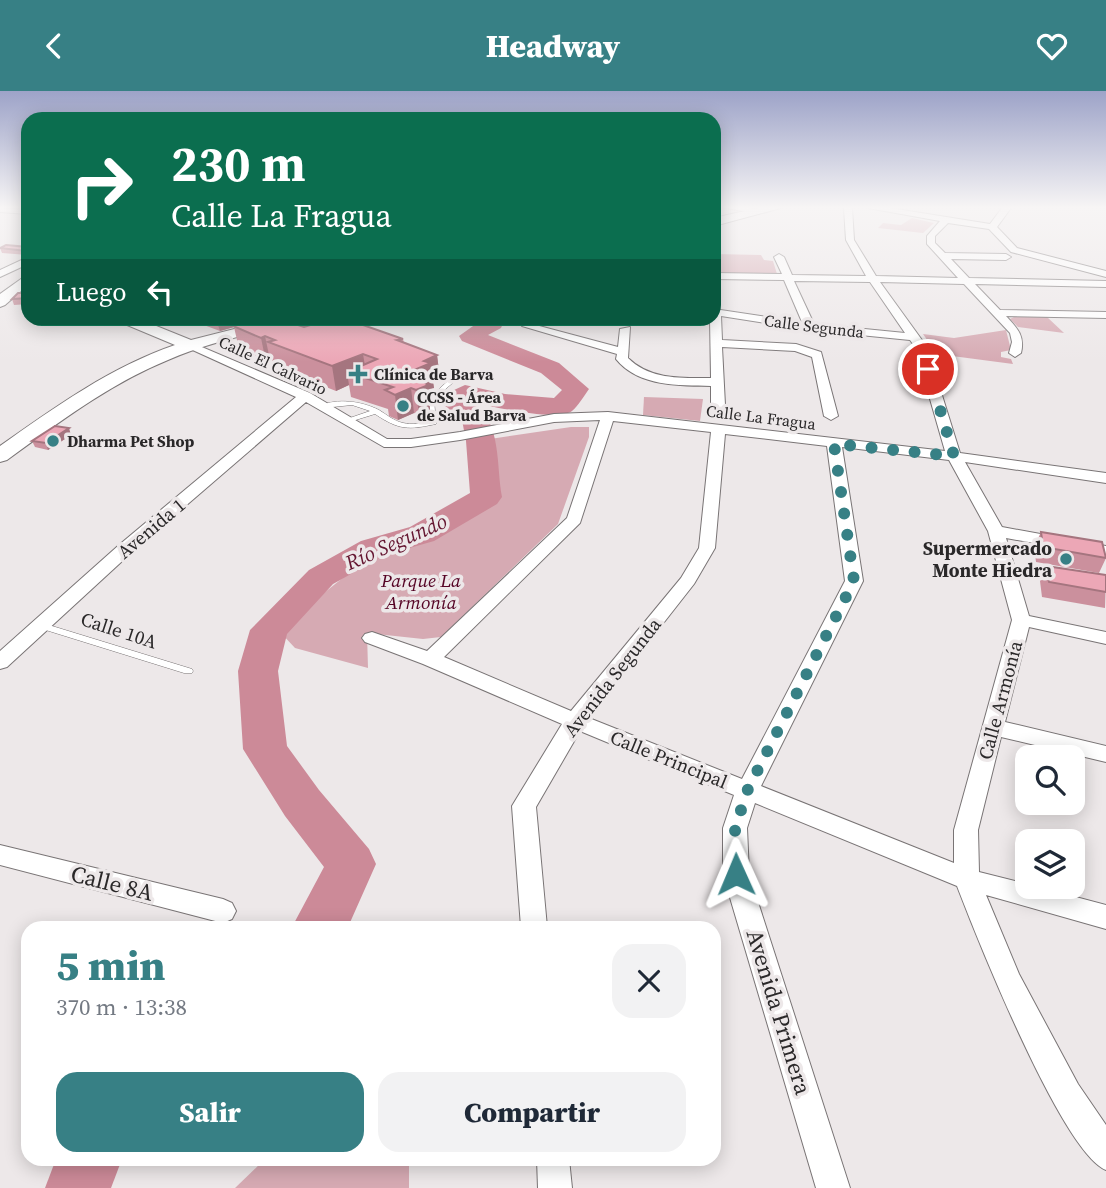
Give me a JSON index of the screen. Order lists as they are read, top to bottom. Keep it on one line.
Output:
{"streets":{"street":["Calle Segunda","Calle El Calvario","Calle La Fragua","Avenida 1","Avenida Segunda","Calle Armonía","Calle Principal","Calle 8A","Avenida Primera"],"lane":["Calle 10A"]},"crossings":[["Calle Segunda","Calle Armonía"],["Calle El Calvario","Calle La Fragua"],["Calle El Calvario","Avenida 1"],["Calle La Fragua","Avenida Segunda"],["Calle La Fragua","Calle Armonía"],["Calle La Fragua","Avenida Primera"],["Avenida 1","Calle 10A"],["Avenida Segunda","Calle Principal"],["Calle Armonía","Calle Principal"],["Calle Principal","Avenida Primera"]],"water":["Río Segundo"],"parks":["Parque La Armonía"],"places":{"health":["Clínica de Barva"],"other":["CCSS - Área de Salud Barva","Dharma Pet Shop","Supermercado Monte Hiedra"]},"page":{"header":"Headway","turn":["230 m","Calle La Fragua"],"then":"Luego","heading":["5 min","370 m · 13:38"],"buttons":["Salir","Compartir"]}}
